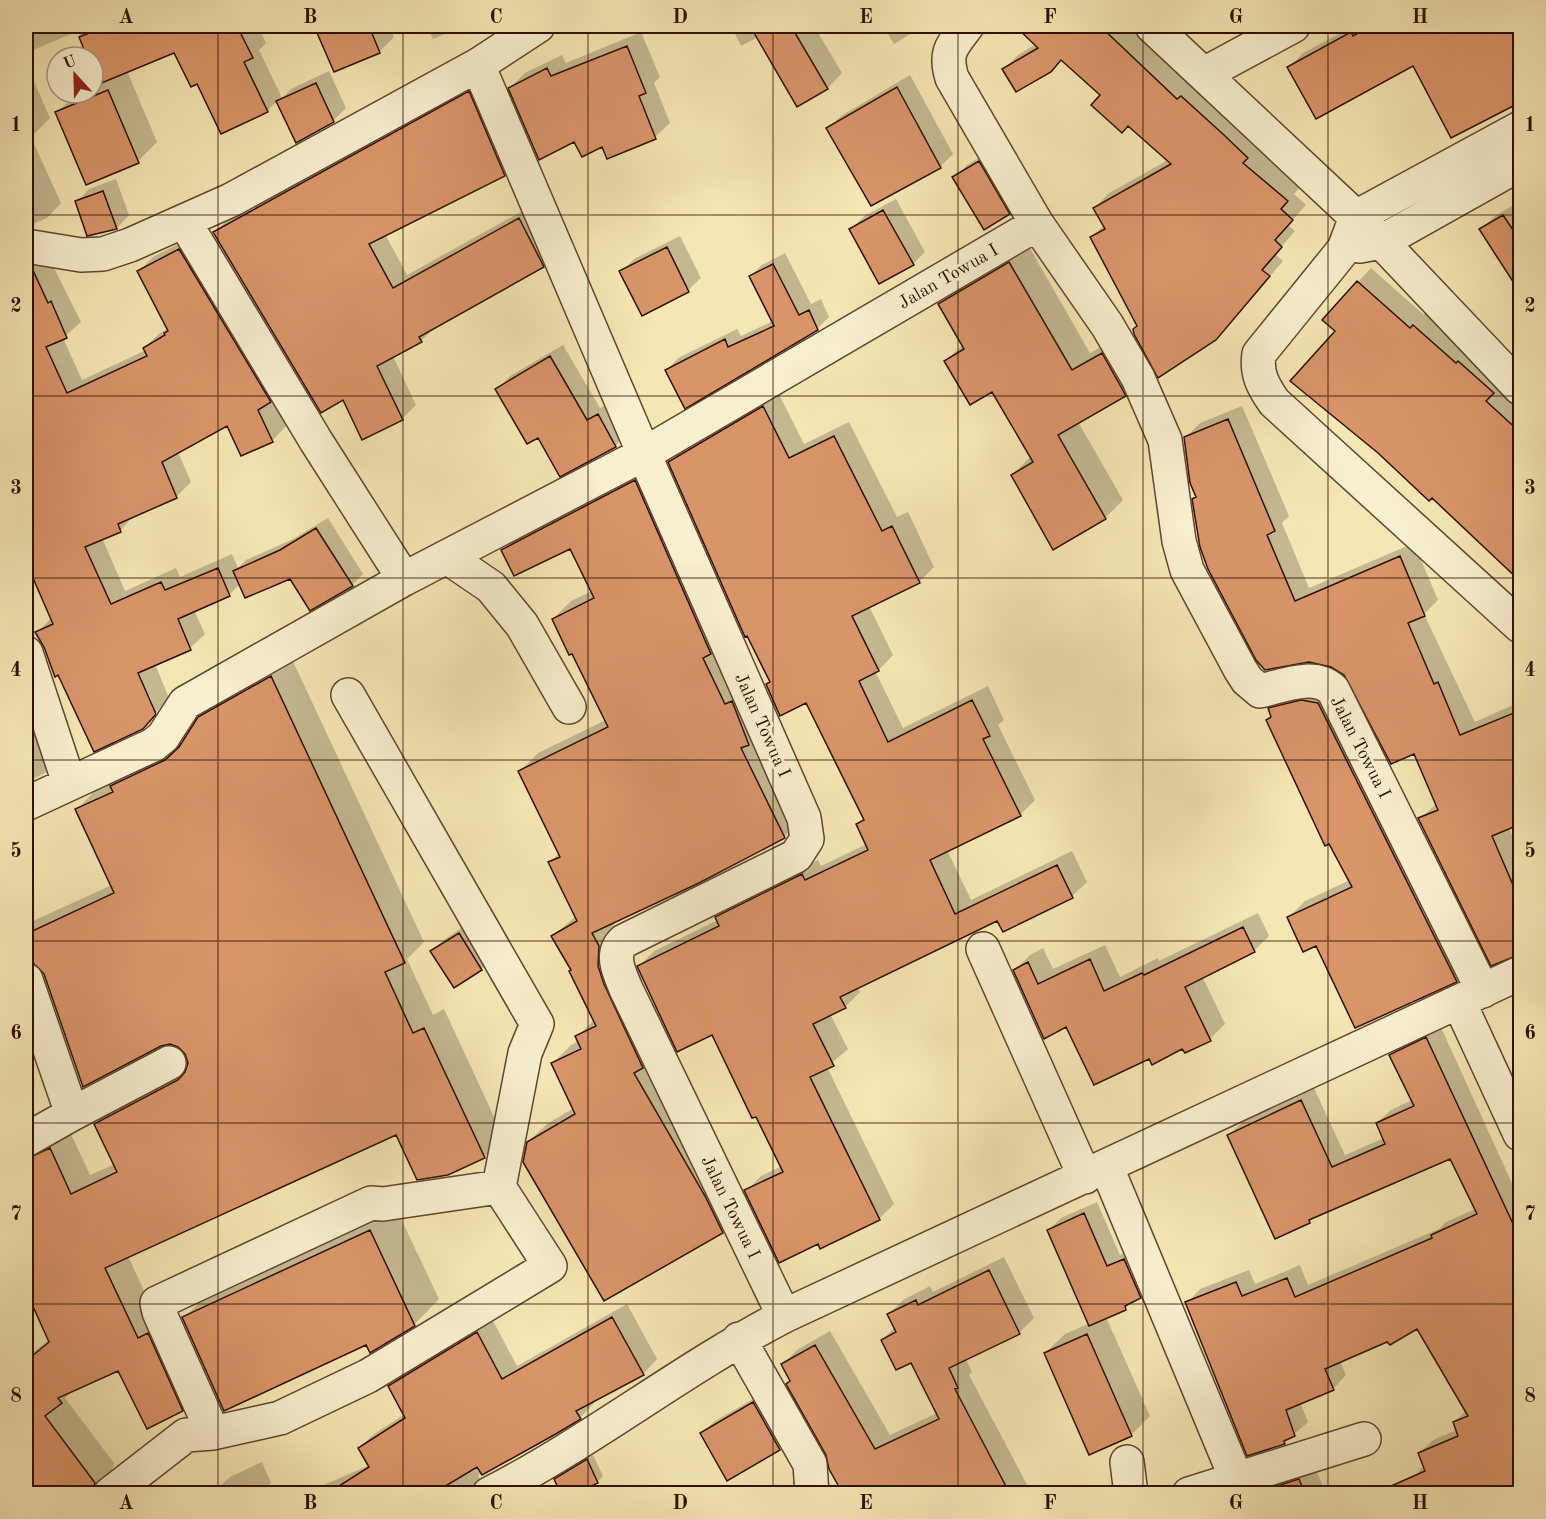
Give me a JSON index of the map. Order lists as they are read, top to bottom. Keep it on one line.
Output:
{"streets":{"street":["Jalan Towua I"]},"north":"top","grid":{"columns":["A","B","C","D","E","F","G","H"],"rows":["1","2","3","4","5","6","7","8"]}}
